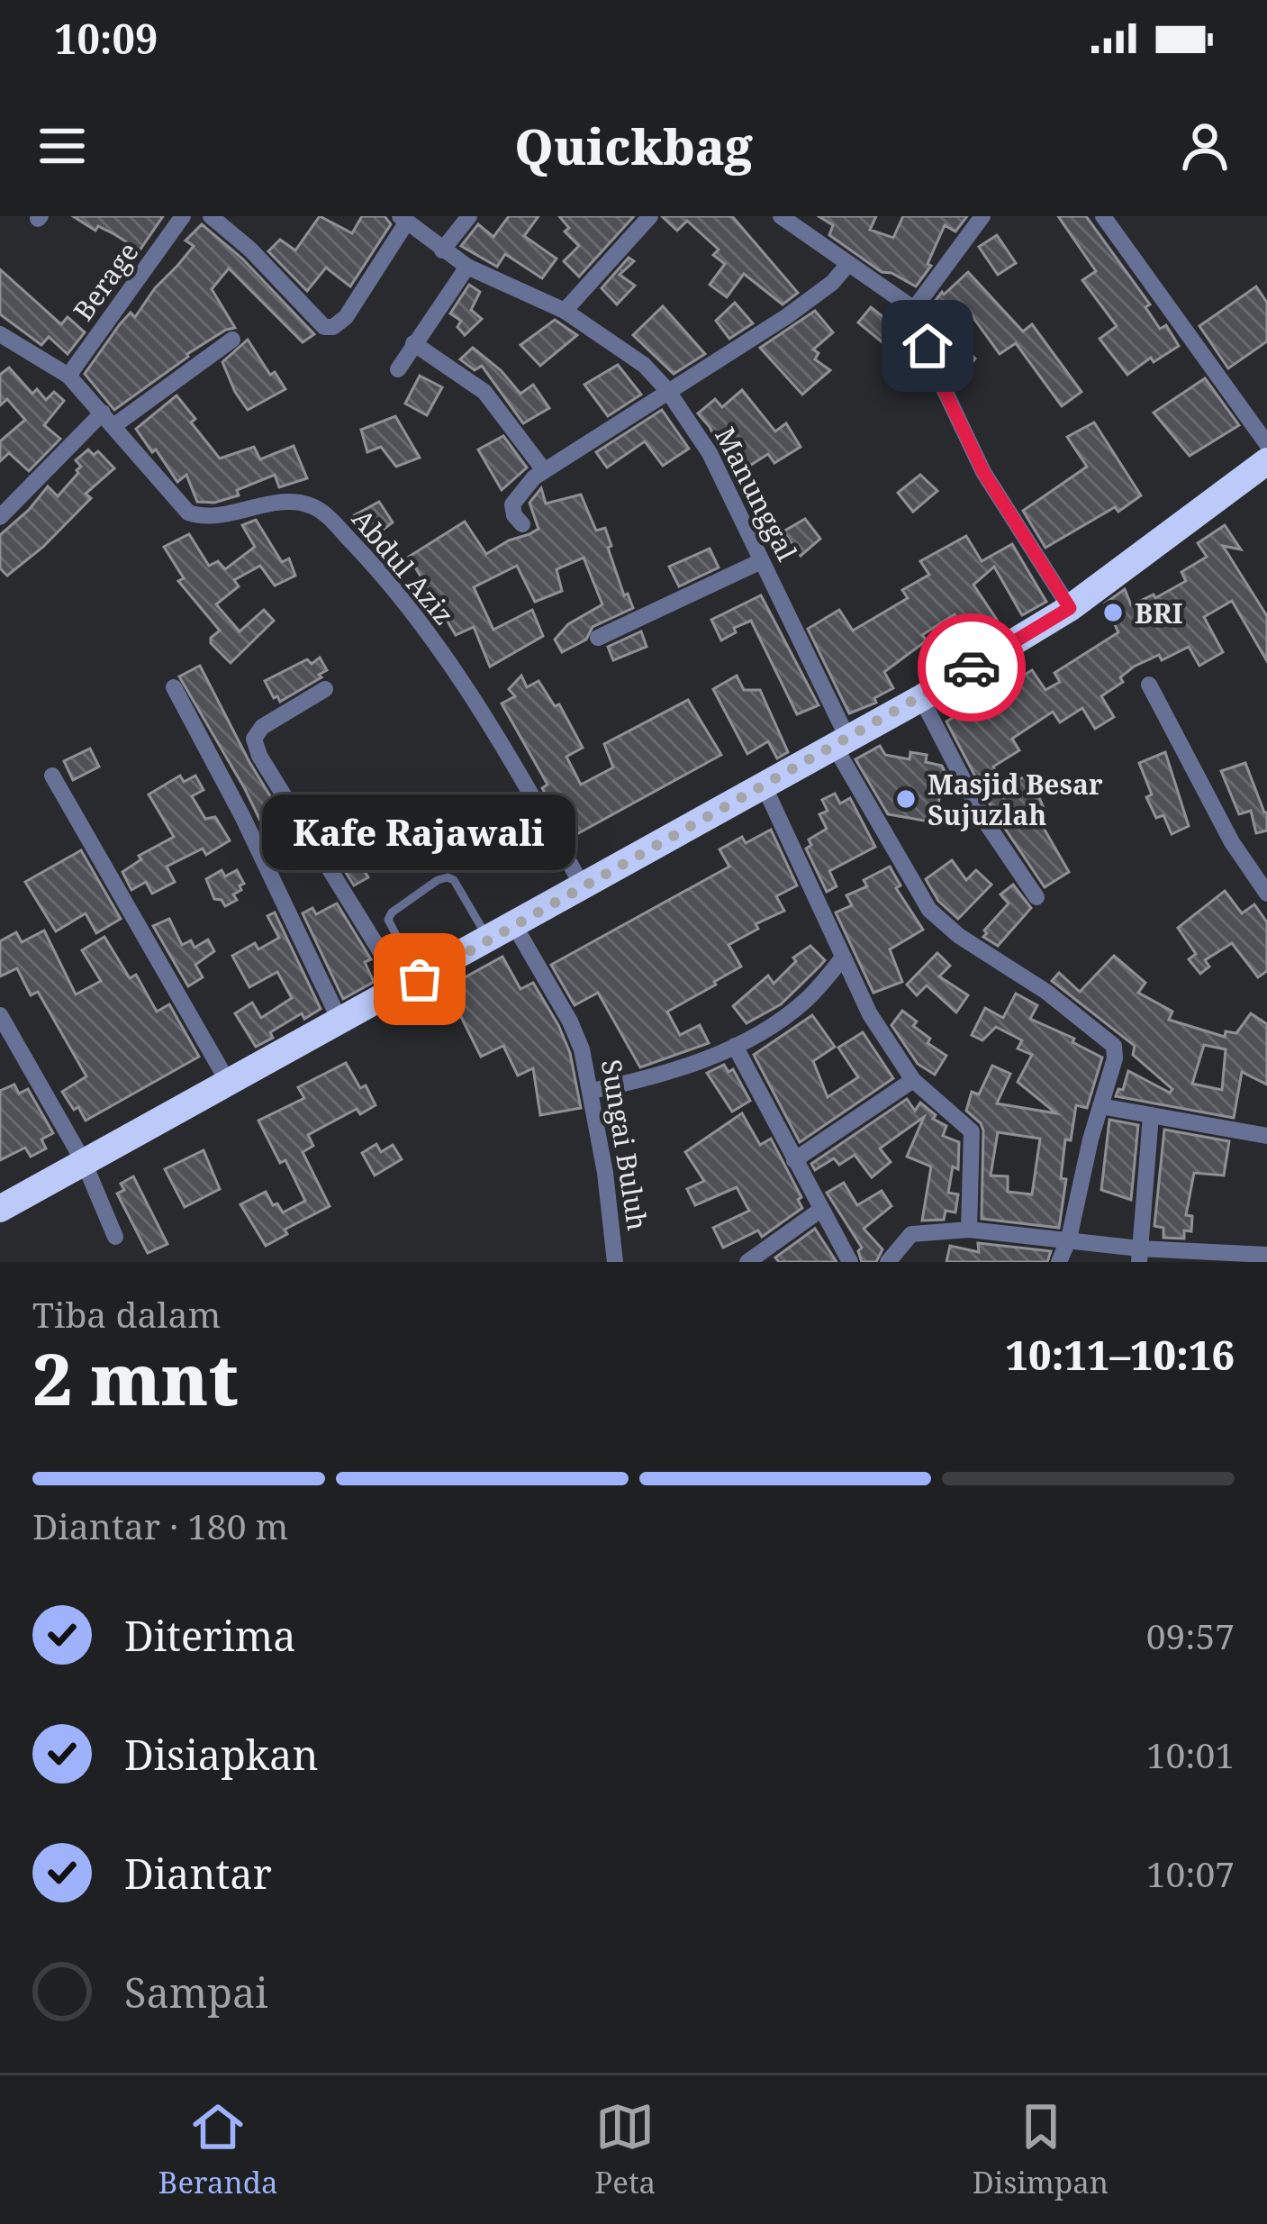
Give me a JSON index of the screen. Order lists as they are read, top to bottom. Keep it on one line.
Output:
{"streets":{"street":["Berage","Manunggal","Abdul Aziz","Sungai Buluh"]},"crossings":[["Berage","Abdul Aziz"]],"places":["BRI","Masjid Besar Sujuzlah","Kafe Rajawali"],"page":{"status":"10:09","header":"Quickbag","bubble":"Kafe Rajawali","heading":["2 mnt","Tiba dalam","10:11–10:16"],"bar":"Diantar · 180 m","list":[["Diterima","09:57"],["Disiapkan","10:01"],["Diantar","10:07"],"Sampai"],"tabs":["Beranda","Peta","Disimpan"]}}
